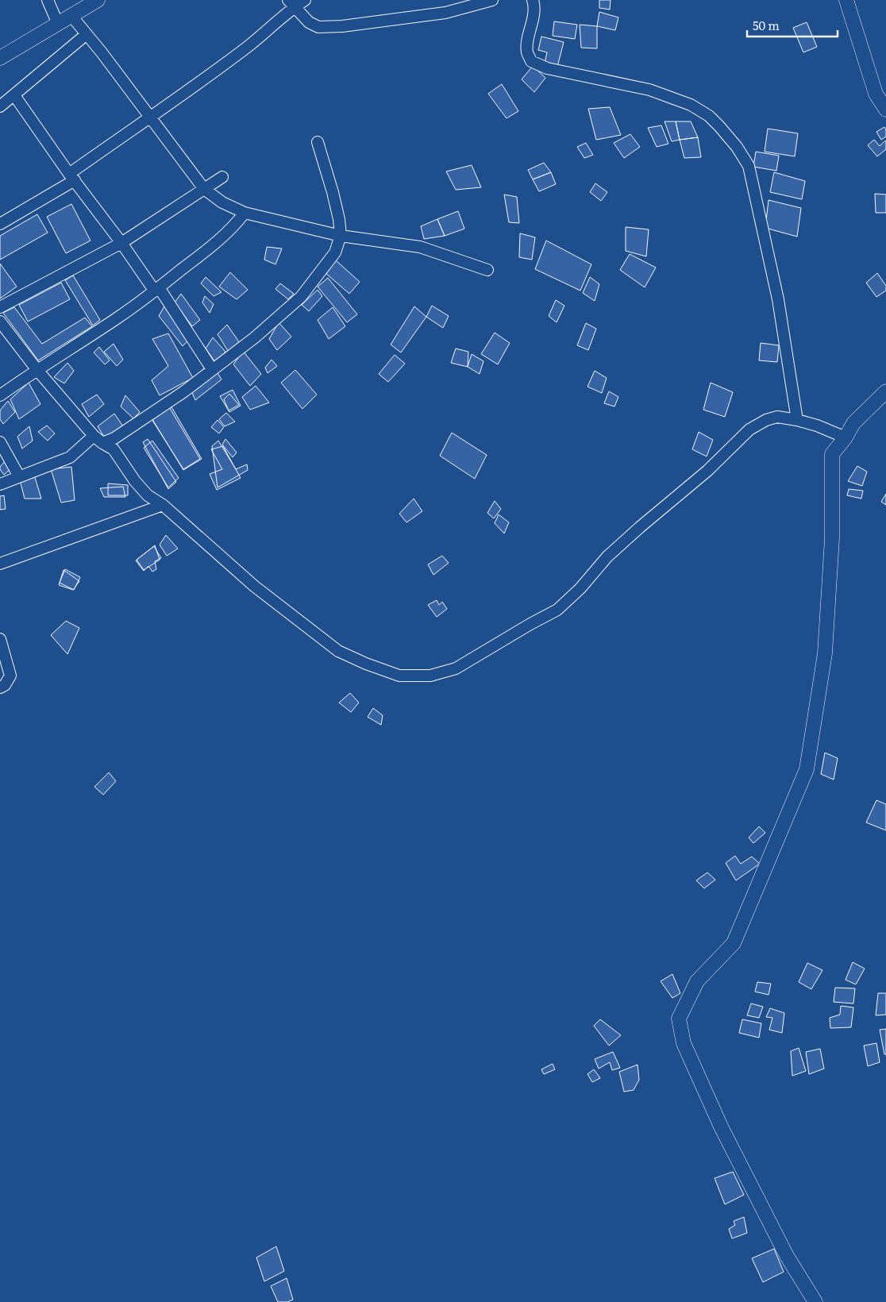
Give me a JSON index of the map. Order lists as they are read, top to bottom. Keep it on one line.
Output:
{"scale_bar":"50 m"}
